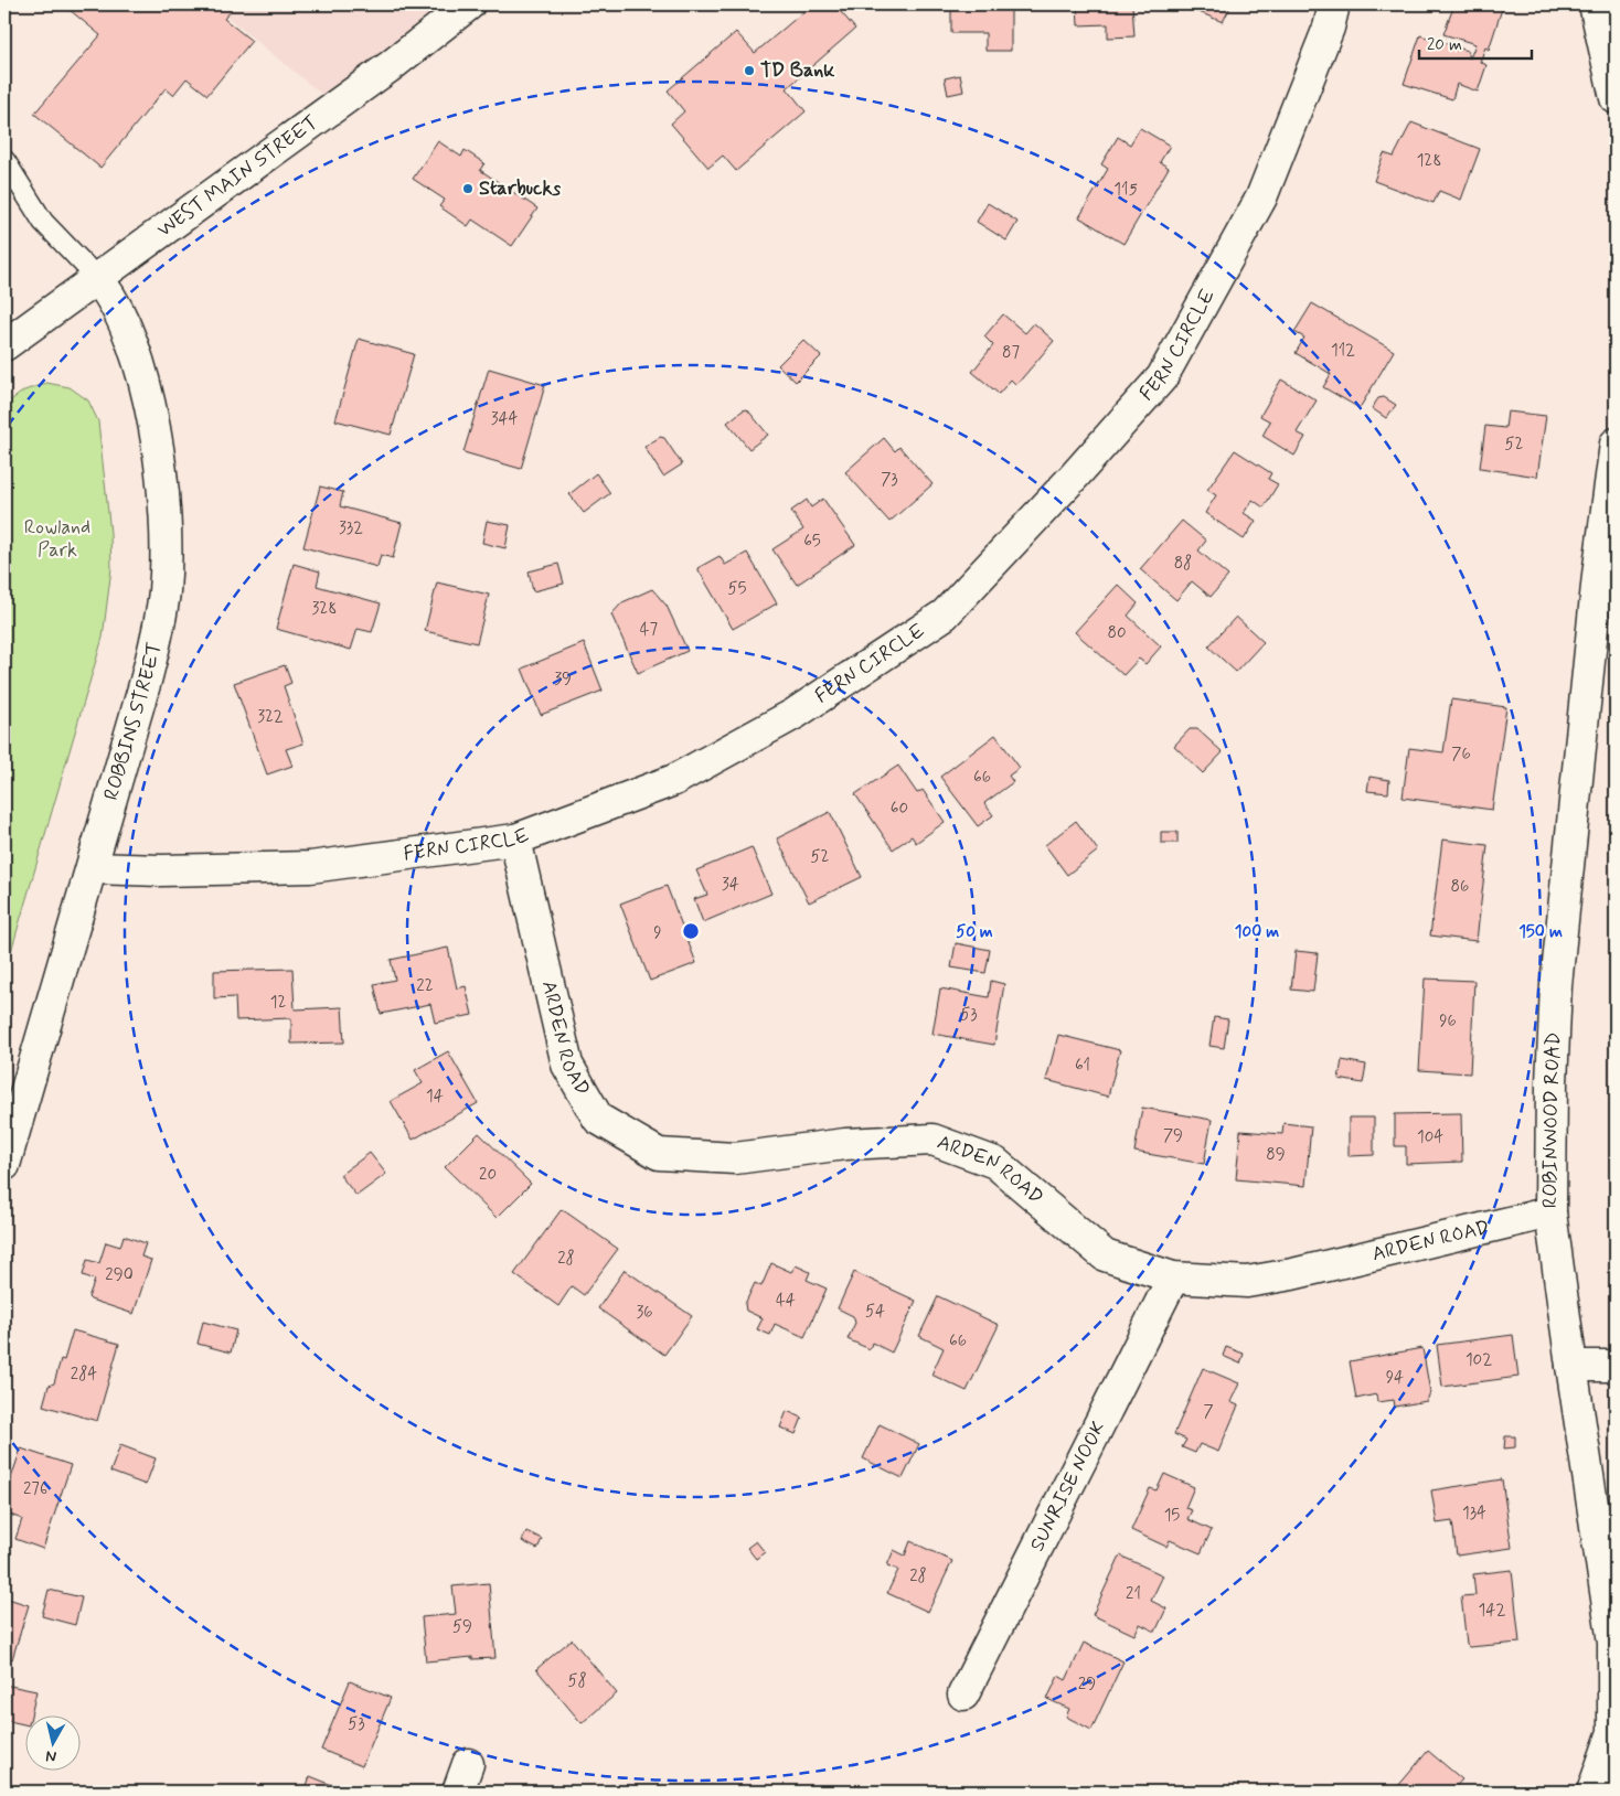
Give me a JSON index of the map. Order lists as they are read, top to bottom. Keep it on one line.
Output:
{"streets":{"street":["WEST MAIN STREET","FERN CIRCLE","ROBBINS STREET","ARDEN ROAD","ROBINWOOD ROAD","SUNRISE NOOK"]},"crossings":[["WEST MAIN STREET","ROBBINS STREET"],["FERN CIRCLE","ROBBINS STREET"],["FERN CIRCLE","ARDEN ROAD"],["ARDEN ROAD","ROBINWOOD ROAD"],["ARDEN ROAD","SUNRISE NOOK"]],"parks":["Rowland Park"],"places":["TD Bank","Starbucks"],"house_numbers":["128","115","112","87","344","52","73","332","65","88","55","328","47","80","39","322","76","66","60","52","34","86","9","22","12","53","96","61","14","79","104","89","20","28","290","44","54","36","66","102","284","94","7","276","134","15","28","21","142","59","58","29","53"],"scale_bar":"20 m","north":"bottom","rings":["50 m","100 m","150 m"]}
